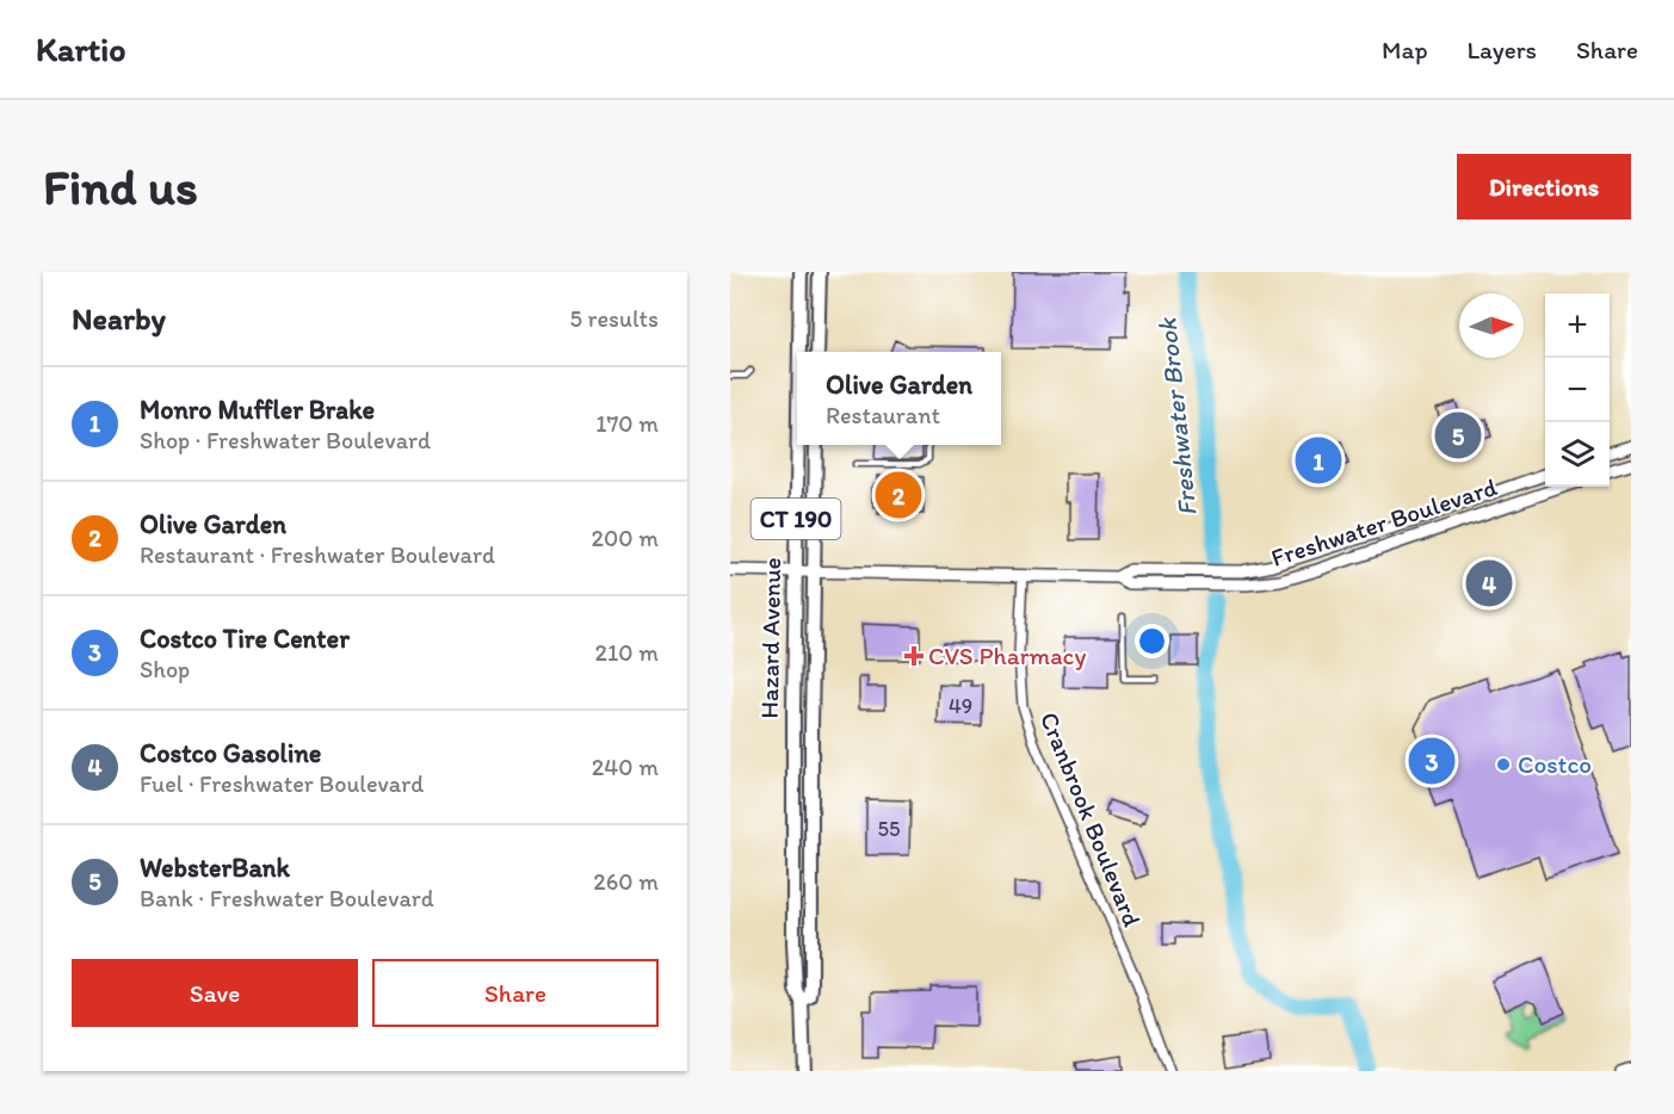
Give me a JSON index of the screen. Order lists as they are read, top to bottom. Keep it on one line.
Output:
{"streets":{"main road":["CT 190","Hazard Avenue"],"street":["Freshwater Boulevard","Cranbrook Boulevard"]},"crossings":[["Freshwater Boulevard","Hazard Avenue"],["Freshwater Boulevard","Cranbrook Boulevard"]],"water":["Freshwater Brook"],"places":{"health":["CVS Pharmacy"],"other":["Costco"]},"house_numbers":["49","55"],"north":"right","page":{"header":"Kartio","nav":["Map","Layers","Share"],"buttons":["Directions",["Save","Share"]],"title":"Find us","heading":["Nearby","5 results"],"map_buttons":["+","−"],"popup":["Olive Garden","Restaurant"],"list":[{"mark":"1","name":"Monro Muffler Brake","note":"Shop · Freshwater Boulevard","value":"170 m"},{"mark":"2","name":"Olive Garden","note":"Restaurant · Freshwater Boulevard","value":"200 m"},{"mark":"3","name":"Costco Tire Center","note":"Shop","value":"210 m"},{"mark":"4","name":"Costco Gasoline","note":"Fuel · Freshwater Boulevard","value":"240 m"},{"mark":"5","name":"WebsterBank","note":"Bank · Freshwater Boulevard","value":"260 m"}],"pins":["5","1","2","4","3"]}}
